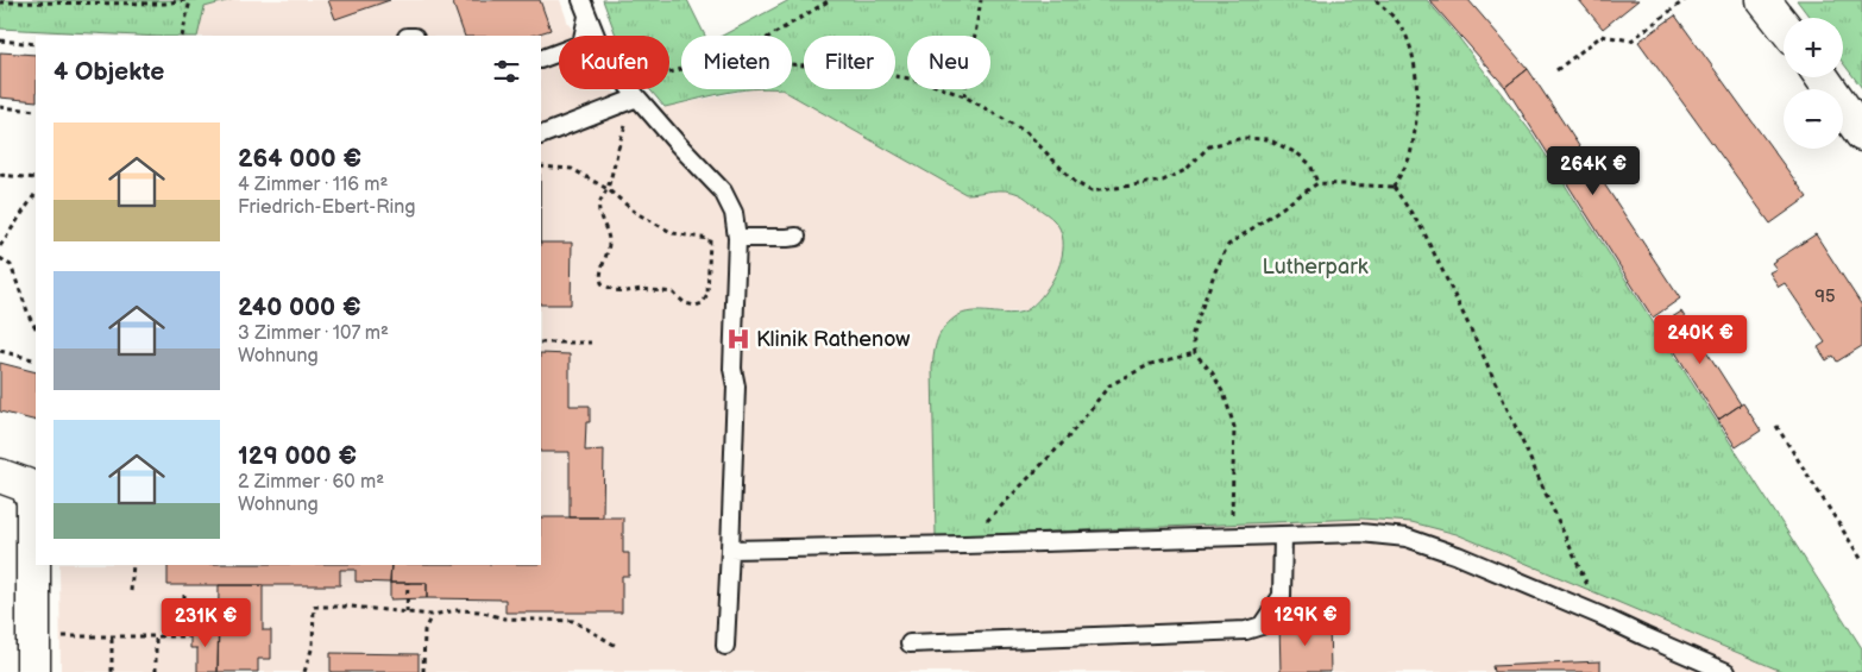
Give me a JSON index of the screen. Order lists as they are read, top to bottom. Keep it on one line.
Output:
{"parks":["Lutherpark"],"places":{"hospital":["Klinik Rathenow"]},"house_numbers":["95"],"page":{"map_buttons":["+","−"],"chip":["Kaufen","Mieten","Filter","Neu"],"heading":"4 Objekte","list":[{"name":"264 000 €","note":"4 Zimmer · 116 m² · Friedrich-Ebert-Ring"},{"name":"240 000 €","note":"3 Zimmer · 107 m² · Wohnung"},{"name":"129 000 €","note":"2 Zimmer · 60 m² · Wohnung"}],"price":["264K €","240K €","129K €","231K €"]}}
